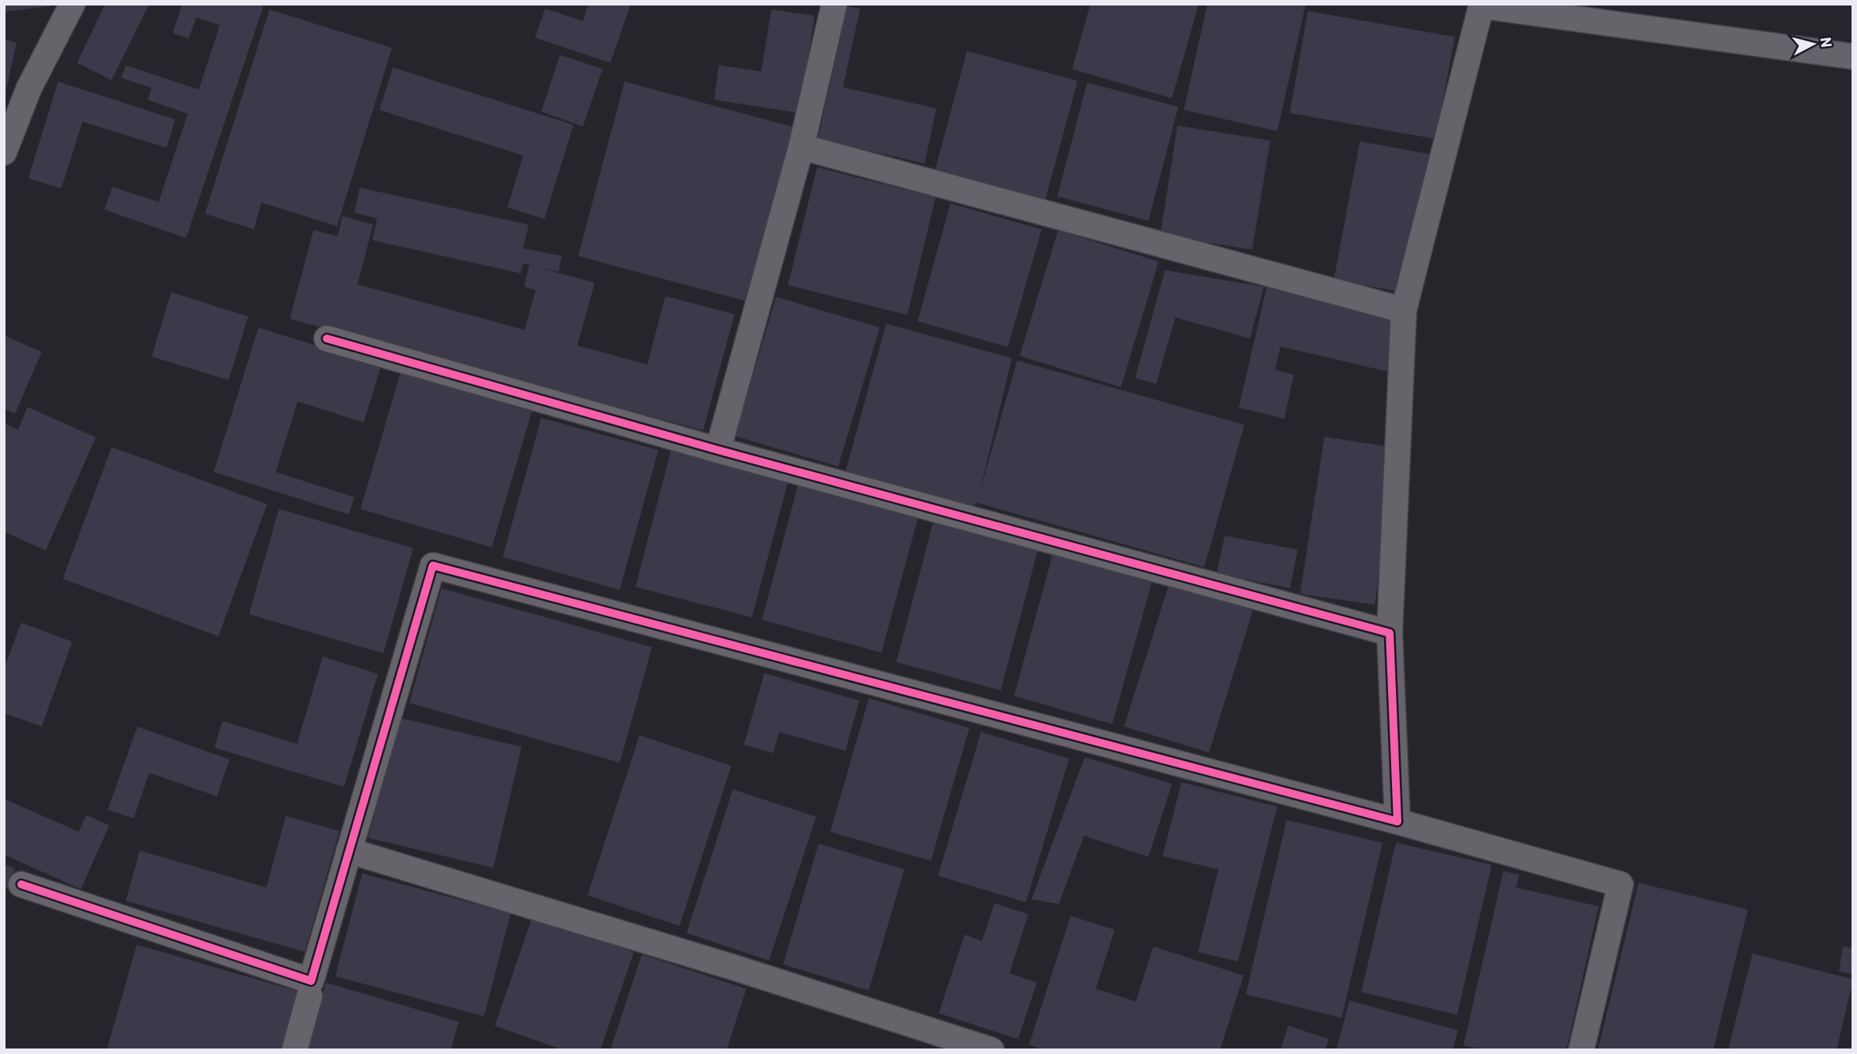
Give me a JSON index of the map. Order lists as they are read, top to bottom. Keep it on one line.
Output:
{"north":"right"}
